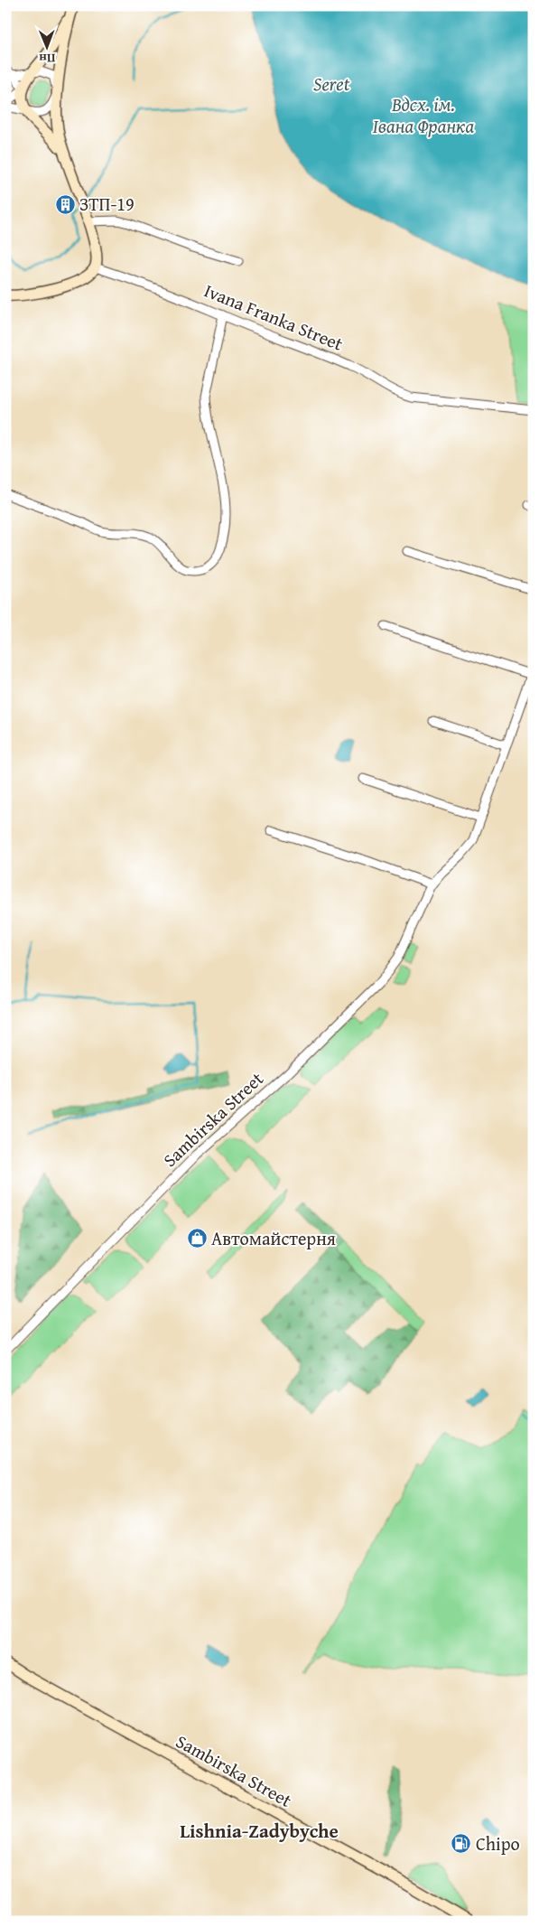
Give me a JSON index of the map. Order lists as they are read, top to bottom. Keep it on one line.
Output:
{"streets":{"main road":["Sambirska Street"],"street":["Ivana Franka Street"]},"districts":["Lishnia-Zadybyche"],"water":["Seret","Вдсх. ім. Івана Франка"],"places":{"building":["ЗТП-19"],"shop":["Автомайстерня"],"fuel station":["Chipo"]},"north":"bottom"}
